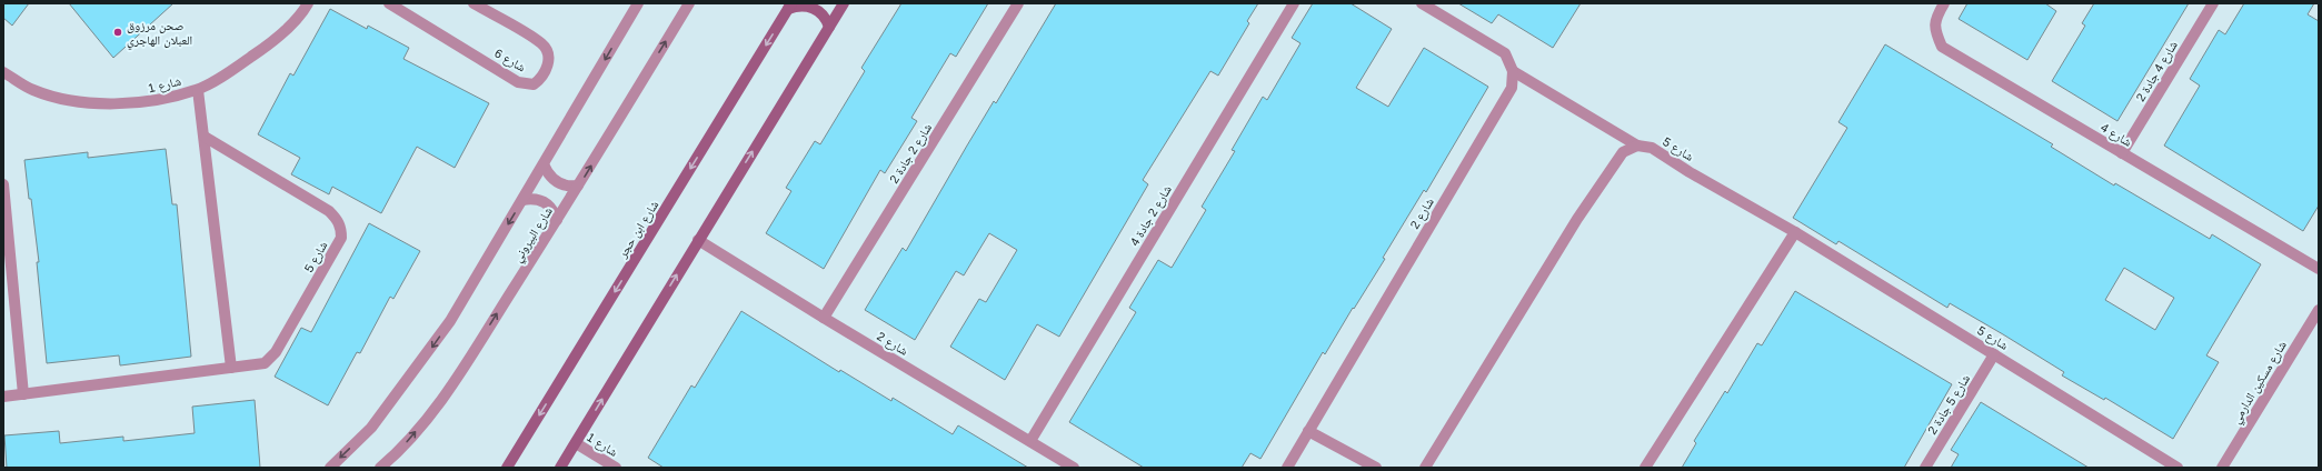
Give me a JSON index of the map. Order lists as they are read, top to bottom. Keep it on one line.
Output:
{"streets":{"main road":["شارع ابن حجر"],"street":["شارع 6","شارع 4 جادة 2","شارع 1","شارع 4","شارع 5","شارع 2 جادة 2","شارع 2","شارع 2 جادة 4","شارع البيروني","شارع مسكين الدارمي","شارع 5 جادة 2"]},"crossings":[["شارع 4 جادة 2","شارع 4"],["شارع 5","شارع 2"],["شارع 5","شارع 5 جادة 2"],["شارع 2 جادة 2","شارع 2"],["شارع 2","شارع 2 جادة 4"]],"places":["صحن مرزوق العبلان الهاجري"]}
